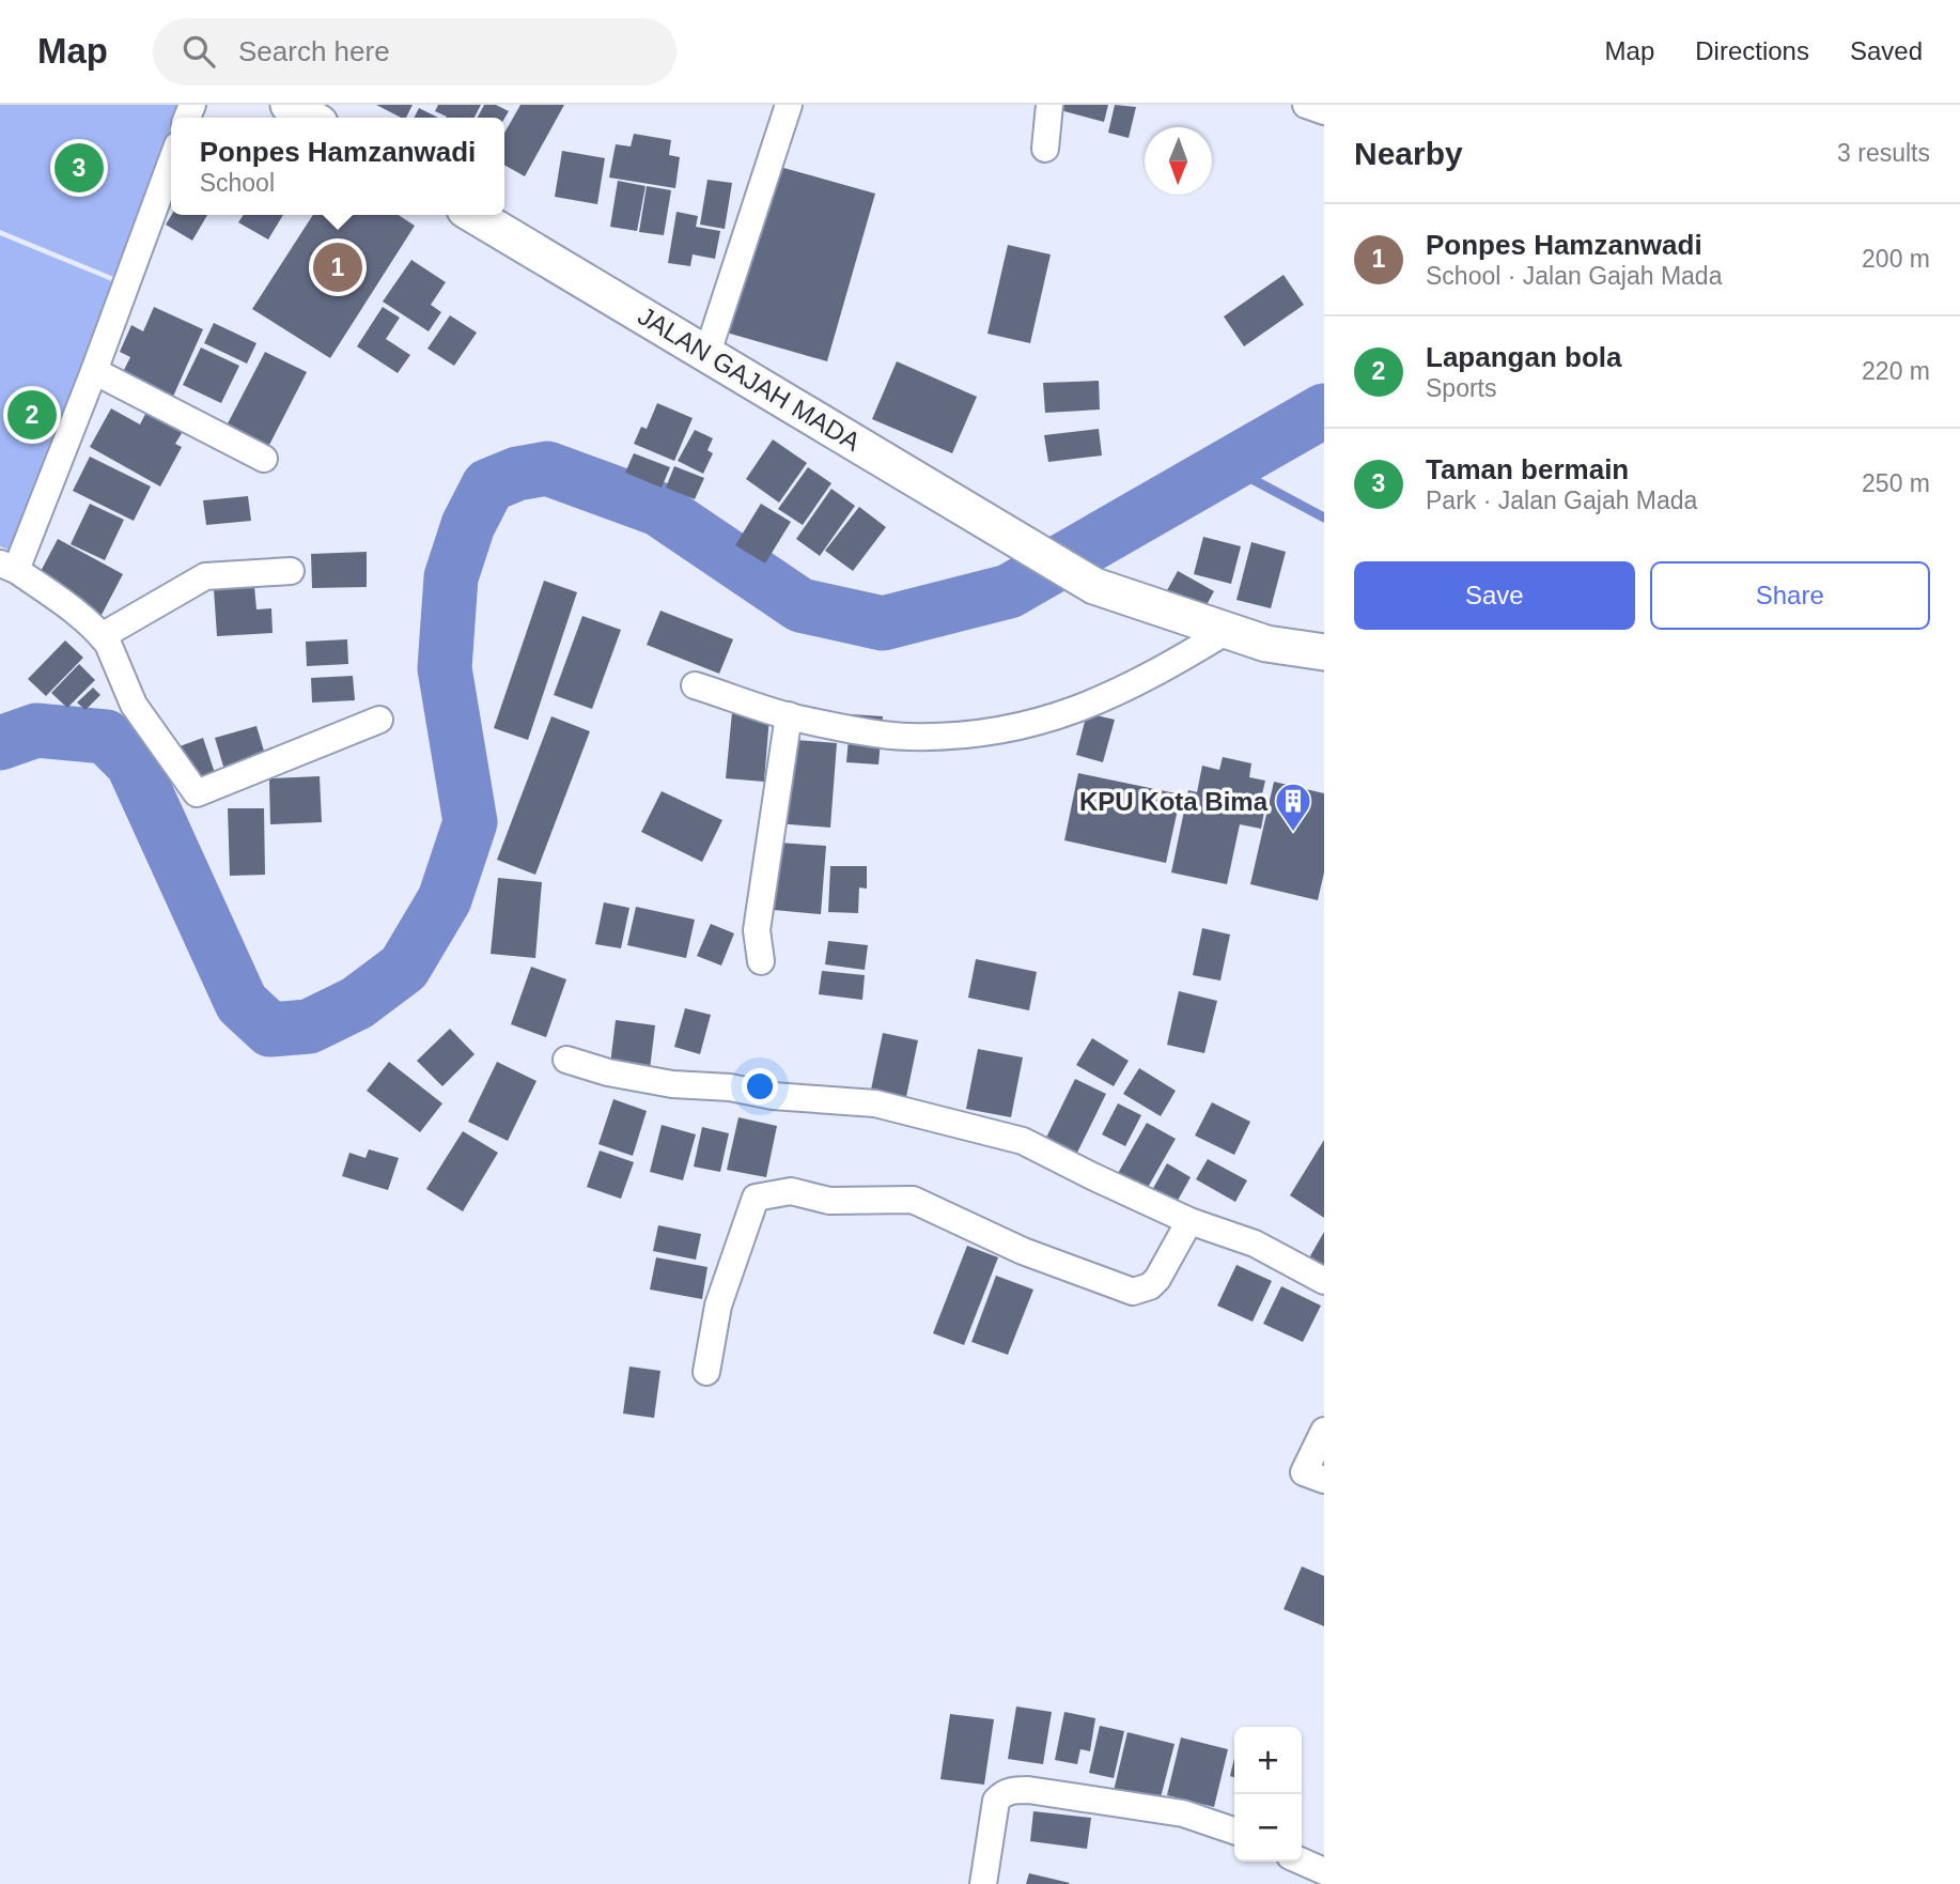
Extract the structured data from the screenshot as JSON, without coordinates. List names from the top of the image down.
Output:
{
  "streets": {
    "main road": ["JALAN GAJAH MADA"]
  },
  "places": {
    "building": ["KPU Kota Bima"]
  },
  "north": "bottom",
  "page": {
    "header": "Map",
    "search": "Search here",
    "nav": ["Map", "Directions", "Saved"],
    "heading": ["Nearby", "3 results"],
    "popup": ["Ponpes Hamzanwadi", "School"],
    "pins": ["3", "1", "2"],
    "list": [
      {
        "mark": "1",
        "name": "Ponpes Hamzanwadi",
        "note": "School · Jalan Gajah Mada",
        "value": "200 m"
      },
      {
        "mark": "2",
        "name": "Lapangan bola",
        "note": "Sports",
        "value": "220 m"
      },
      {
        "mark": "3",
        "name": "Taman bermain",
        "note": "Park · Jalan Gajah Mada",
        "value": "250 m"
      }
    ],
    "buttons": ["Save", "Share"],
    "map_buttons": ["+", "−"]
  }
}
